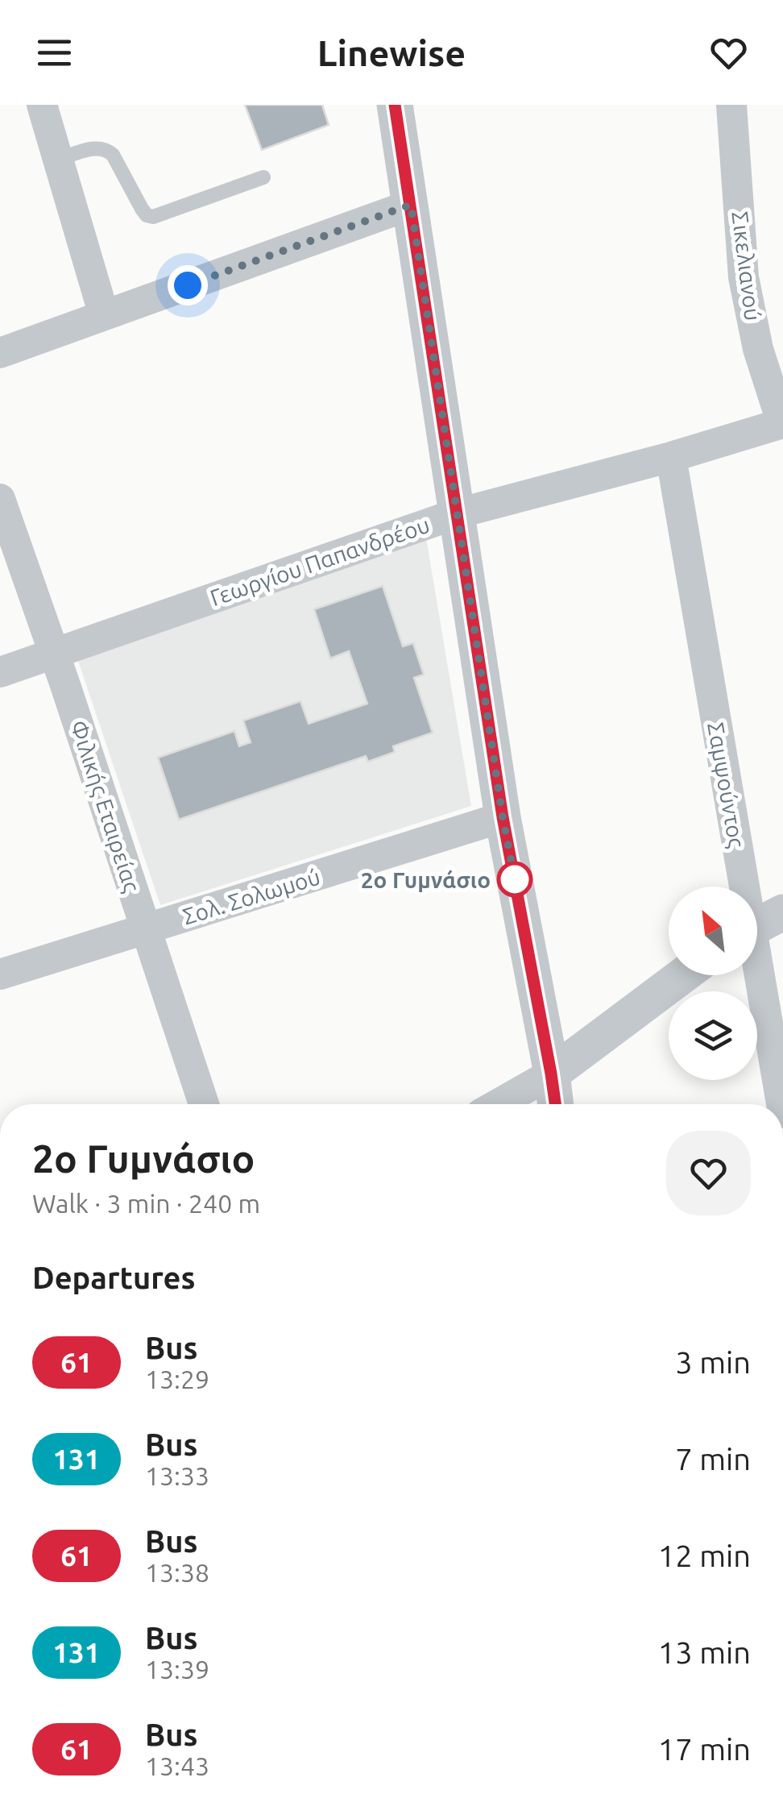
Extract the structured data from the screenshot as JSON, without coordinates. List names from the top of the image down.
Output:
{
  "streets": {
    "street": [
      "Σικελιανού",
      "Γεωργίου Παπανδρέου",
      "Σαμψούντος",
      "Φιλικής Εταιρείας",
      "Σολ. Σολωμού"
    ]
  },
  "crossings": [
    ["Σικελιανού", "Γεωργίου Παπανδρέου"],
    ["Γεωργίου Παπανδρέου", "Σαμψούντος"],
    ["Γεωργίου Παπανδρέου", "Φιλικής Εταιρείας"],
    ["Φιλικής Εταιρείας", "Σολ. Σολωμού"]
  ],
  "places": ["2ο Γυμνάσιο"],
  "lines": ["bus line 61"],
  "north": "top left",
  "page": {
    "header": "Linewise",
    "heading": [
      ["2ο Γυμνάσιο", "Walk · 3 min · 240 m"],
      "Departures"
    ],
    "list": [
      {
        "mark": "61",
        "name": "Bus",
        "note": "13:29",
        "value": "3 min"
      },
      {
        "mark": "131",
        "name": "Bus",
        "note": "13:33",
        "value": "7 min"
      },
      {
        "mark": "61",
        "name": "Bus",
        "note": "13:38",
        "value": "12 min"
      },
      {
        "mark": "131",
        "name": "Bus",
        "note": "13:39",
        "value": "13 min"
      },
      {
        "mark": "61",
        "name": "Bus",
        "note": "13:43",
        "value": "17 min"
      }
    ]
  }
}
